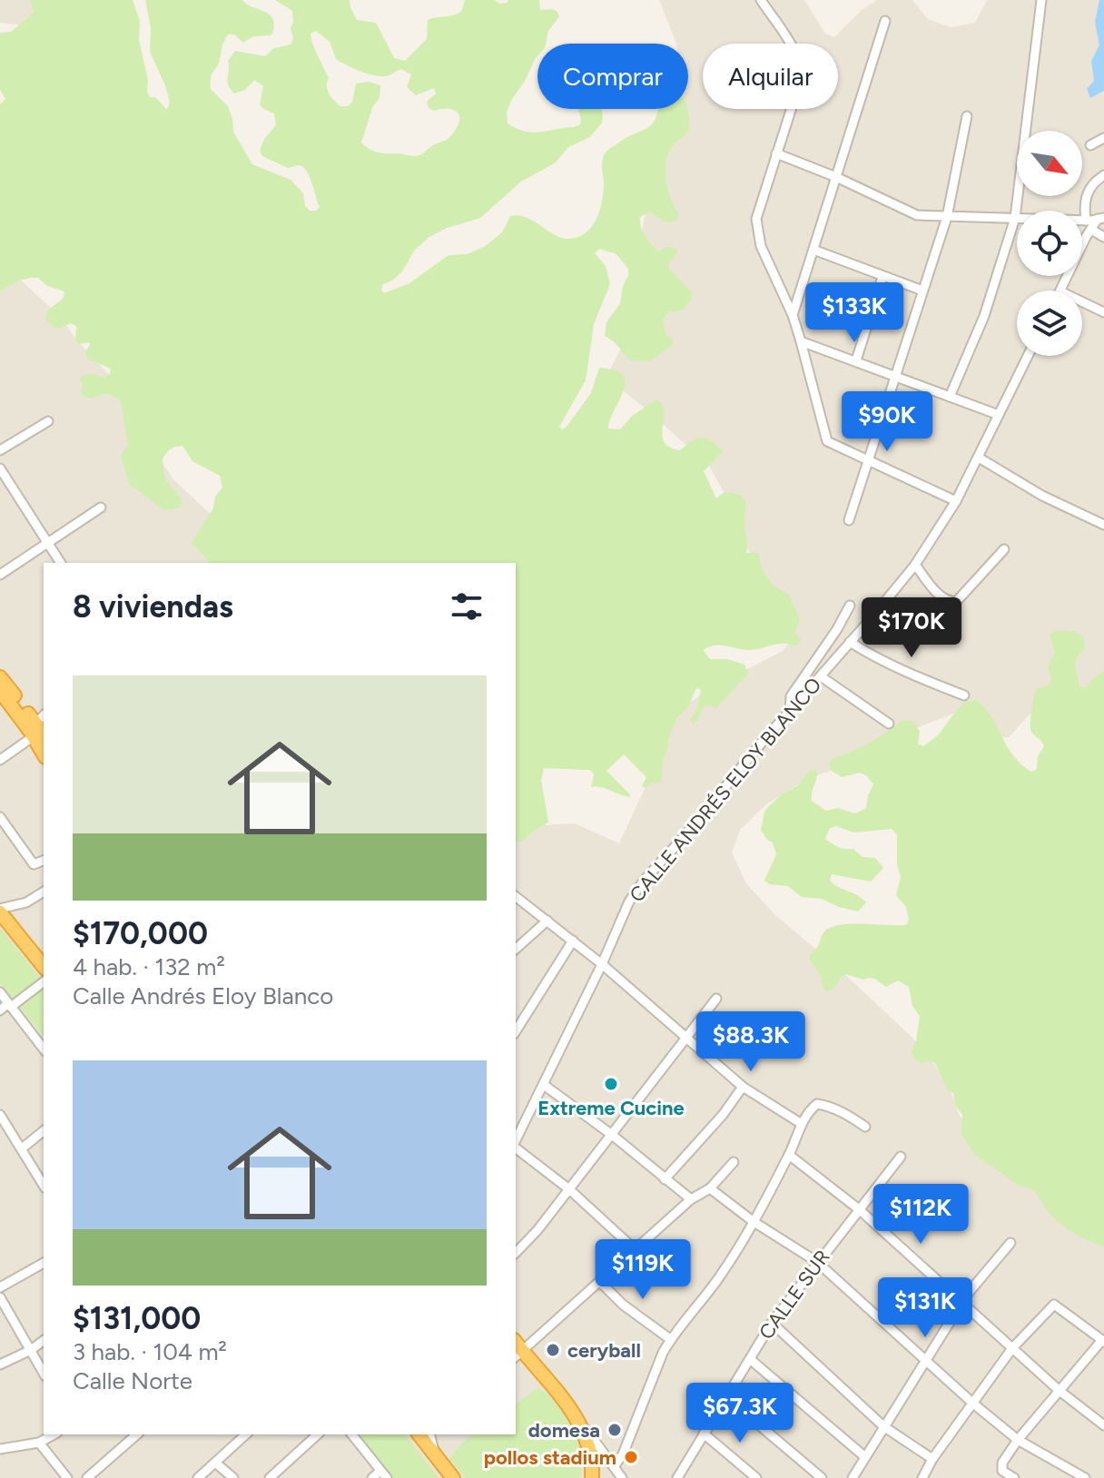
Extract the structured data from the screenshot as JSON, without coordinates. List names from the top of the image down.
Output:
{
  "streets": {
    "street": ["CALLE ANDRÉS ELOY BLANCO", "CALLE SUR"]
  },
  "places": [
    "Extreme Cucine",
    "ceryball",
    "domesa",
    "pollos stadium"
  ],
  "north": "bottom right",
  "page": {
    "chip": ["Comprar", "Alquilar"],
    "price": [
      "$133K",
      "$90K",
      "$170K",
      "$88.3K",
      "$112K",
      "$119K",
      "$131K",
      "$67.3K"
    ],
    "heading": "8 viviendas",
    "list": [
      {
        "name": "$170,000",
        "note": "4 hab. · 132 m² · Calle Andrés Eloy Blanco"
      },
      {
        "name": "$131,000",
        "note": "3 hab. · 104 m² · Calle Norte"
      }
    ]
  }
}
